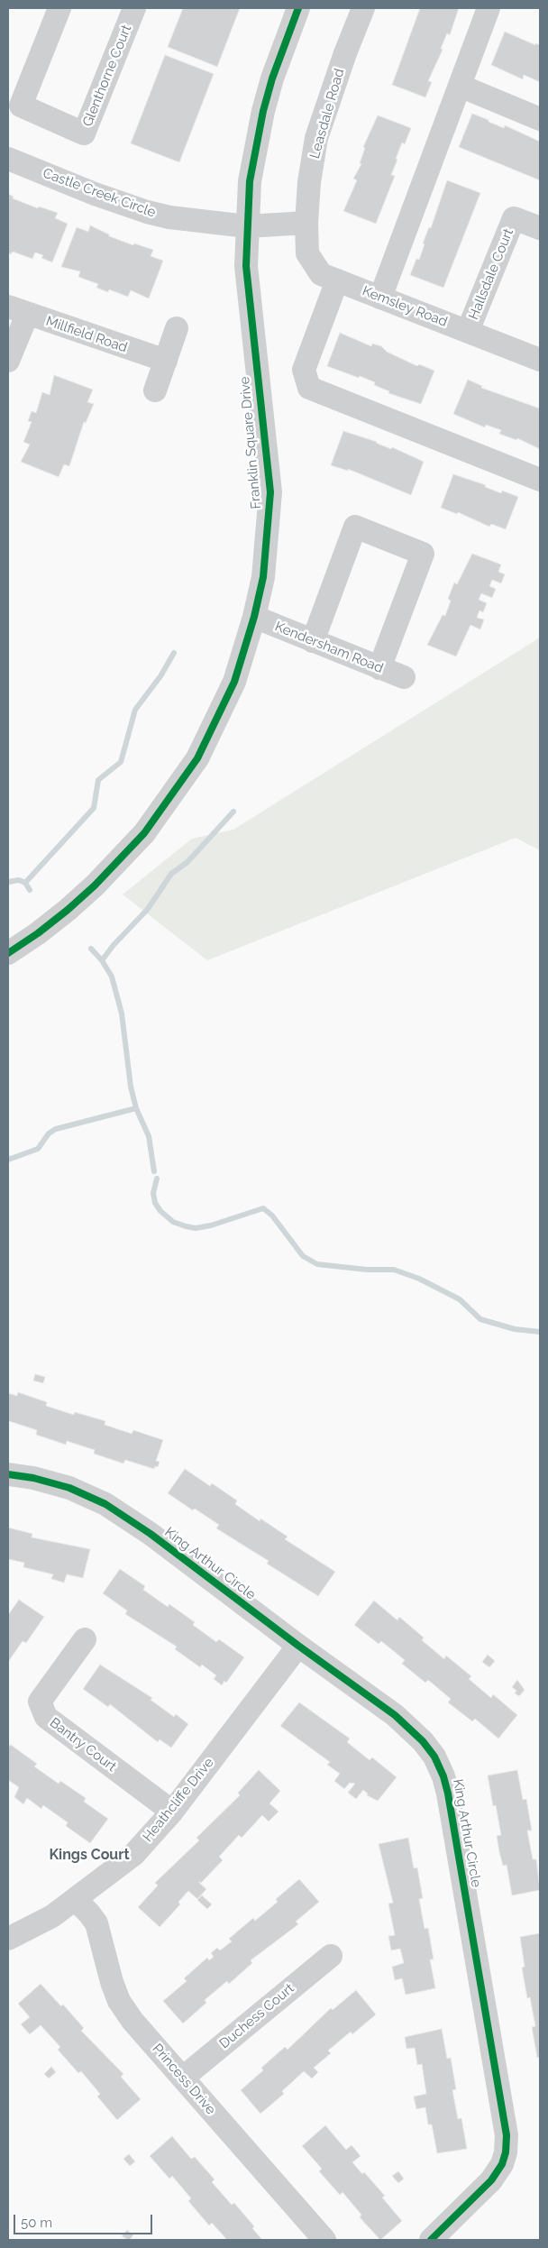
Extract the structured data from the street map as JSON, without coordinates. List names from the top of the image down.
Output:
{
  "streets": {
    "street": [
      "Glenthorne Court",
      "Leasdale Road",
      "Castle Creek Circle",
      "Hallsdale Court",
      "Kemsley Road",
      "Millfield Road",
      "Franklin Square Drive",
      "Kendersham Road",
      "King Arthur Circle",
      "Bantry Court",
      "Heathcliffe Drive",
      "Duchess Court",
      "Princess Drive"
    ]
  },
  "crossings": [
    ["Leasdale Road", "Castle Creek Circle"],
    ["Leasdale Road", "Kemsley Road"],
    ["Castle Creek Circle", "Kemsley Road"],
    ["Castle Creek Circle", "Franklin Square Drive"],
    ["Hallsdale Court", "Kemsley Road"],
    ["Franklin Square Drive", "Kendersham Road"],
    ["King Arthur Circle", "Heathcliffe Drive"],
    ["Bantry Court", "Heathcliffe Drive"],
    ["Heathcliffe Drive", "Princess Drive"],
    ["Duchess Court", "Princess Drive"]
  ],
  "districts": ["Kings Court"],
  "scale_bar": "50 m"
}
